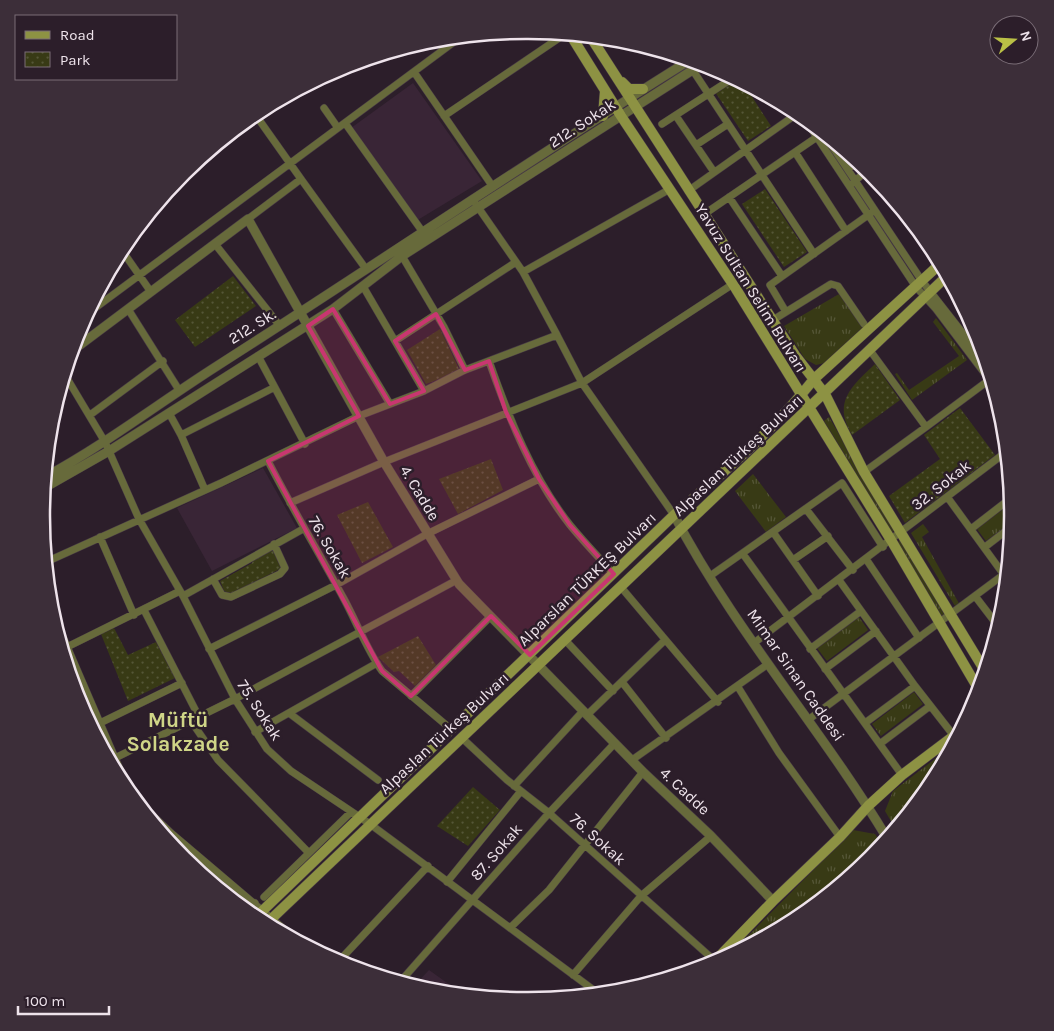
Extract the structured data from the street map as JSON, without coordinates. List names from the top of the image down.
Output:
{
  "streets": {
    "main road": ["Yavuz Sultan Selim Bulvarı", "Alpaslan Türkeş Bulvarı", "Alparslan TÜRKEŞ Bulvarı"],
    "street": [
      "212. Sokak",
      "212. Sk.",
      "32. Sokak",
      "4. Cadde",
      "76. Sokak",
      "Mimar Sinan Caddesi",
      "75. Sokak",
      "87. Sokak"
    ]
  },
  "crossings": [
    ["212. Sokak", "Yavuz Sultan Selim Bulvarı"],
    ["212. Sokak", "212. Sk."],
    ["212. Sokak", "4. Cadde"],
    ["212. Sokak", "75. Sokak"],
    ["Yavuz Sultan Selim Bulvarı", "212. Sk."],
    ["Yavuz Sultan Selim Bulvarı", "Alpaslan Türkeş Bulvarı"],
    ["Yavuz Sultan Selim Bulvarı", "32. Sokak"],
    ["Yavuz Sultan Selim Bulvarı", "Alparslan TÜRKEŞ Bulvarı"],
    ["212. Sk.", "4. Cadde"],
    ["212. Sk.", "75. Sokak"],
    ["Alpaslan Türkeş Bulvarı", "4. Cadde"],
    ["Alpaslan Türkeş Bulvarı", "76. Sokak"],
    ["Alpaslan Türkeş Bulvarı", "Mimar Sinan Caddesi"],
    ["Alpaslan Türkeş Bulvarı", "75. Sokak"],
    ["32. Sokak", "Mimar Sinan Caddesi"],
    ["4. Cadde", "Alparslan TÜRKEŞ Bulvarı"],
    ["4. Cadde", "87. Sokak"],
    ["76. Sokak", "Alparslan TÜRKEŞ Bulvarı"],
    ["76. Sokak", "87. Sokak"],
    ["Alparslan TÜRKEŞ Bulvarı", "Mimar Sinan Caddesi"],
    ["Alparslan TÜRKEŞ Bulvarı", "75. Sokak"],
    ["75. Sokak", "87. Sokak"]
  ],
  "districts": ["Müftü Solakzade"],
  "legend": ["Road", "Park"],
  "scale_bar": "100 m",
  "north": "right"
}
